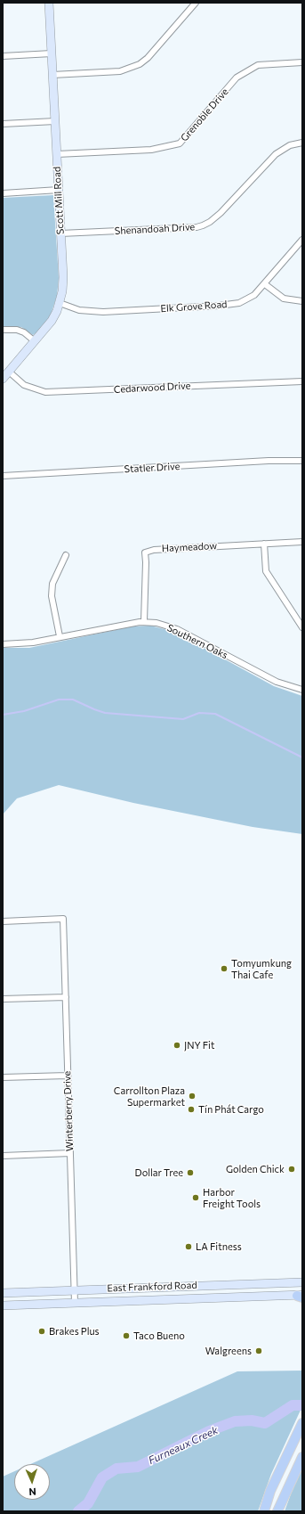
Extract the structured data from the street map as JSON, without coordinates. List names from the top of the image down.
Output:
{
  "streets": {
    "main road": ["Scott Mill Road", "East Frankford Road"],
    "street": [
      "Grenoble Drive",
      "Shenandoah Drive",
      "Elk Grove Road",
      "Cedarwood Drive",
      "Statler Drive",
      "Haymeadow",
      "Southern Oaks",
      "Winterberry Drive"
    ]
  },
  "crossings": [
    ["Grenoble Drive", "Scott Mill Road"],
    ["Scott Mill Road", "Shenandoah Drive"],
    ["Scott Mill Road", "Elk Grove Road"],
    ["Scott Mill Road", "Cedarwood Drive"],
    ["Haymeadow", "Southern Oaks"],
    ["Winterberry Drive", "East Frankford Road"]
  ],
  "water": ["Furneaux Creek"],
  "places": [
    "Tomyumkung Thai Cafe",
    "JNY Fit",
    "Carrollton Plaza Supermarket",
    "Tín Phát Cargo",
    "Golden Chick",
    "Dollar Tree",
    "Harbor Freight Tools",
    "LA Fitness",
    "Brakes Plus",
    "Taco Bueno",
    "Walgreens"
  ],
  "north": "bottom"
}
